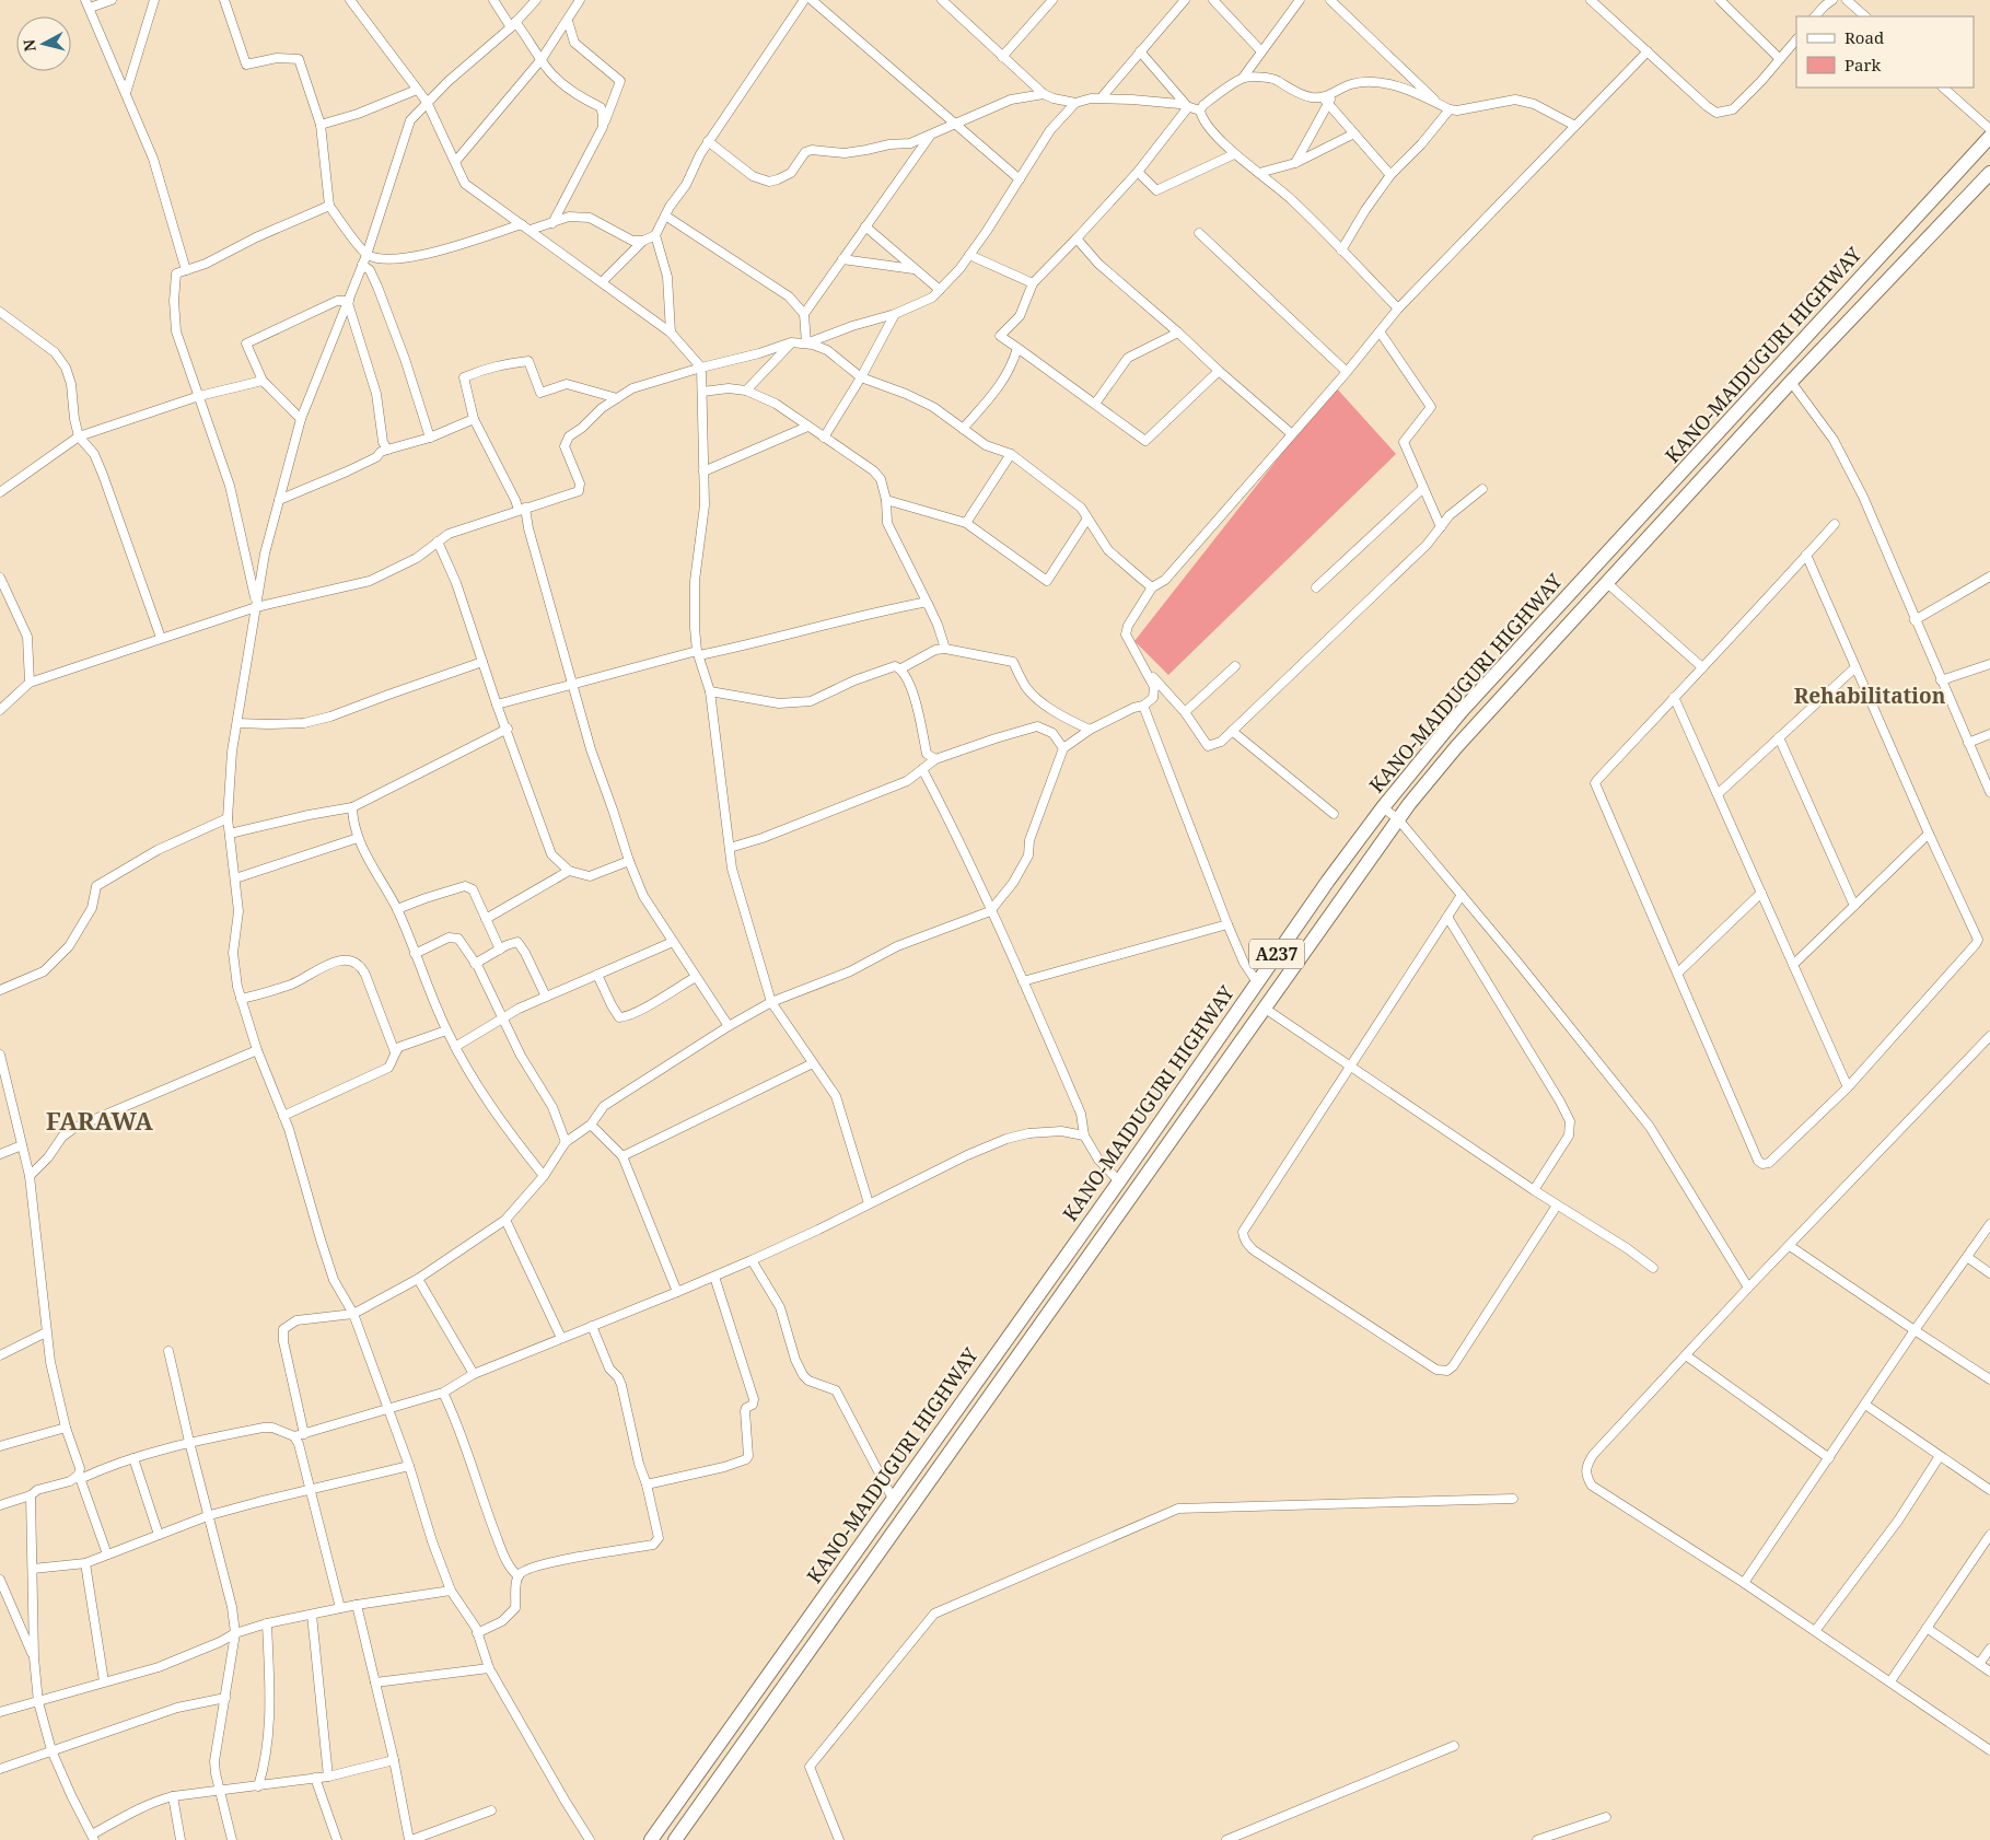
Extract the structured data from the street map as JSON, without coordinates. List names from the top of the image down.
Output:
{
  "streets": {
    "highway": ["KANO-MAIDUGURI HIGHWAY", "A237"]
  },
  "districts": ["Rehabilitation", "FARAWA"],
  "legend": ["Road", "Park"],
  "north": "left"
}
